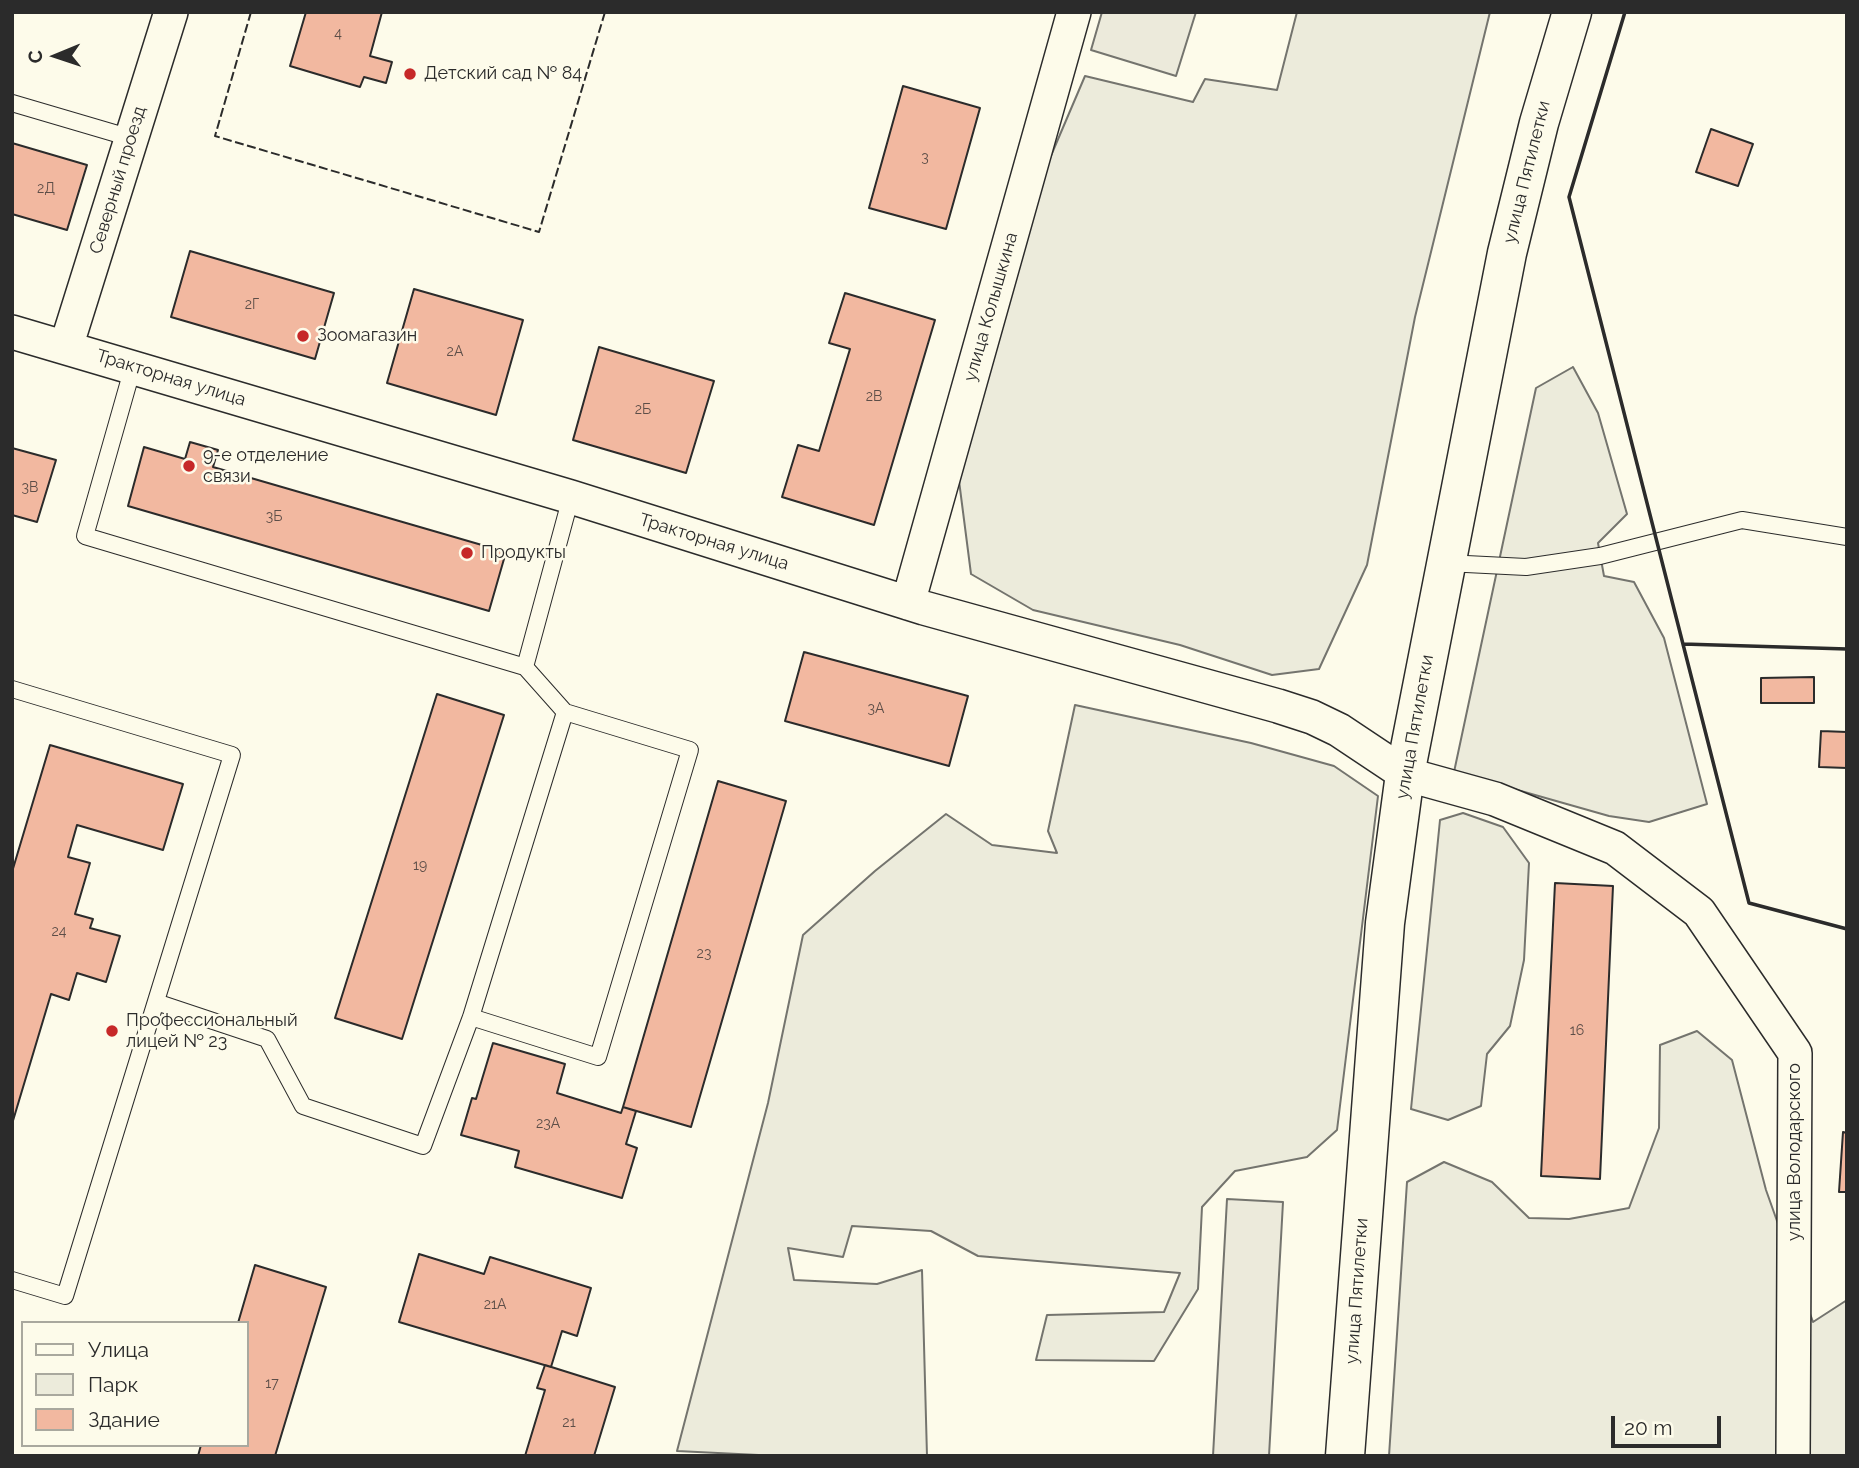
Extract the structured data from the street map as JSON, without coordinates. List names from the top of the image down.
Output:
{
  "streets": {
    "main road": ["улица Пятилетки"],
    "street": [
      "Северный проезд",
      "улица Колышкина",
      "Тракторная улица",
      "улица Володарского"
    ]
  },
  "crossings": [
    ["улица Пятилетки", "Тракторная улица"],
    ["улица Пятилетки", "улица Володарского"],
    ["Северный проезд", "Тракторная улица"],
    ["улица Колышкина", "Тракторная улица"],
    ["Тракторная улица", "улица Володарского"]
  ],
  "places": [
    "Детский сад № 84",
    "Зоомагазин",
    "9-е отделение связи",
    "Продукты",
    "Профессиональный лицей № 23"
  ],
  "house_numbers": [
    "4",
    "3",
    "2Д",
    "2Г",
    "2А",
    "2В",
    "2Б",
    "3В",
    "3Б",
    "3А",
    "19",
    "24",
    "23",
    "16",
    "23А",
    "21А",
    "17",
    "21"
  ],
  "legend": ["Улица", "Парк", "Здание"],
  "scale_bar": "20 m",
  "north": "left"
}
